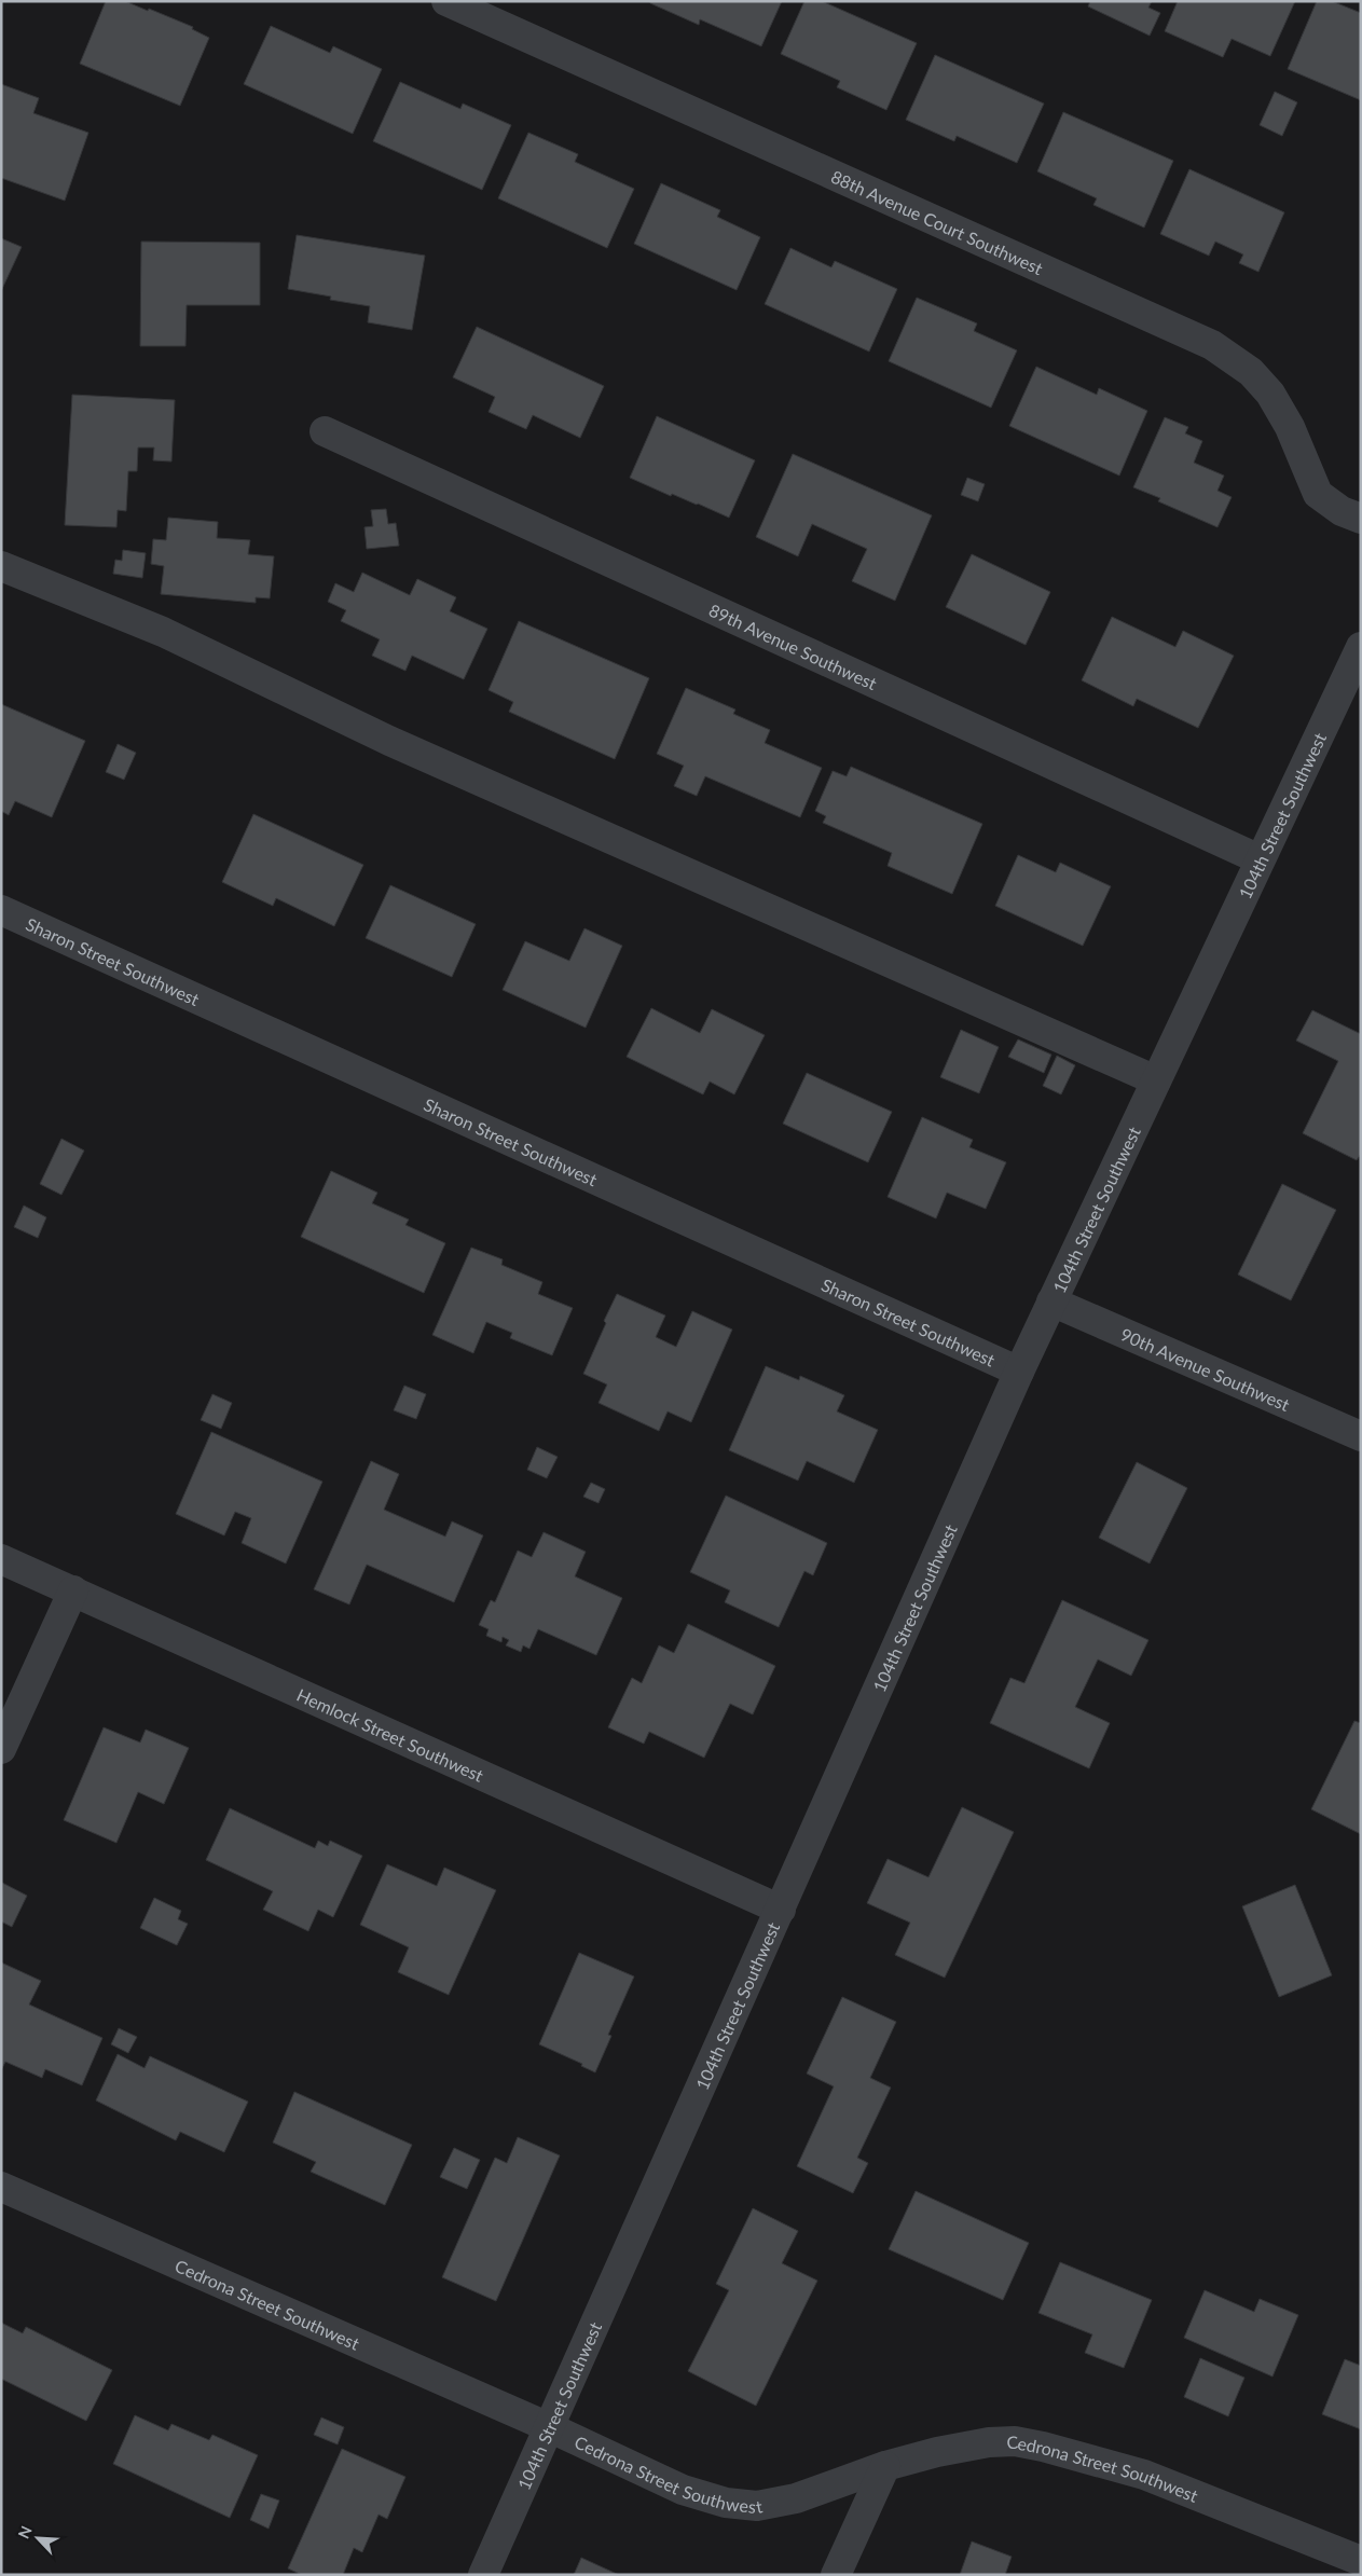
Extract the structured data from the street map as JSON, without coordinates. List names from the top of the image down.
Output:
{
  "streets": {
    "street": [
      "88th Avenue Court Southwest",
      "89th Avenue Southwest",
      "104th Street Southwest",
      "Sharon Street Southwest",
      "90th Avenue Southwest",
      "Hemlock Street Southwest",
      "Cedrona Street Southwest"
    ]
  },
  "crossings": [
    ["89th Avenue Southwest", "104th Street Southwest"],
    ["104th Street Southwest", "Sharon Street Southwest"],
    ["104th Street Southwest", "90th Avenue Southwest"],
    ["104th Street Southwest", "Hemlock Street Southwest"],
    ["104th Street Southwest", "Cedrona Street Southwest"]
  ],
  "north": "top left"
}
